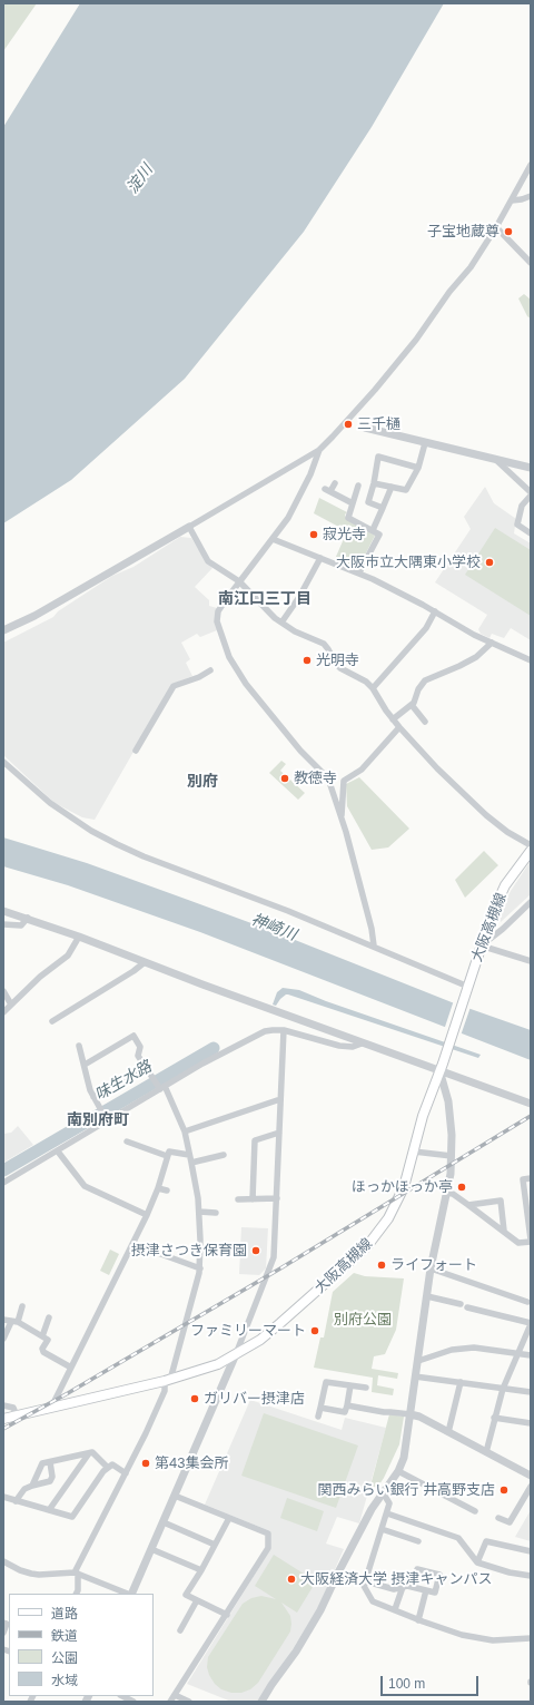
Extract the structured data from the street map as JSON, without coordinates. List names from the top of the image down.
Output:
{
  "streets": {
    "main road": ["大阪高槻線"]
  },
  "districts": ["南江口三丁目", "別府", "南別府町"],
  "water": ["淀川", "神崎川", "味生水路"],
  "parks": ["別府公園"],
  "places": [
    "子宝地蔵尊",
    "三千樋",
    "寂光寺",
    "大阪市立大隅東小学校",
    "光明寺",
    "教徳寺",
    "ほっかほっか亭",
    "摂津さつき保育園",
    "ライフォート",
    "ファミリーマート",
    "ガリバー摂津店",
    "第43集会所",
    "関西みらい銀行 井高野支店",
    "大阪経済大学 摂津キャンパス"
  ],
  "legend": [
    "道路",
    "鉄道",
    "公園",
    "水域"
  ],
  "scale_bar": "100 m"
}
